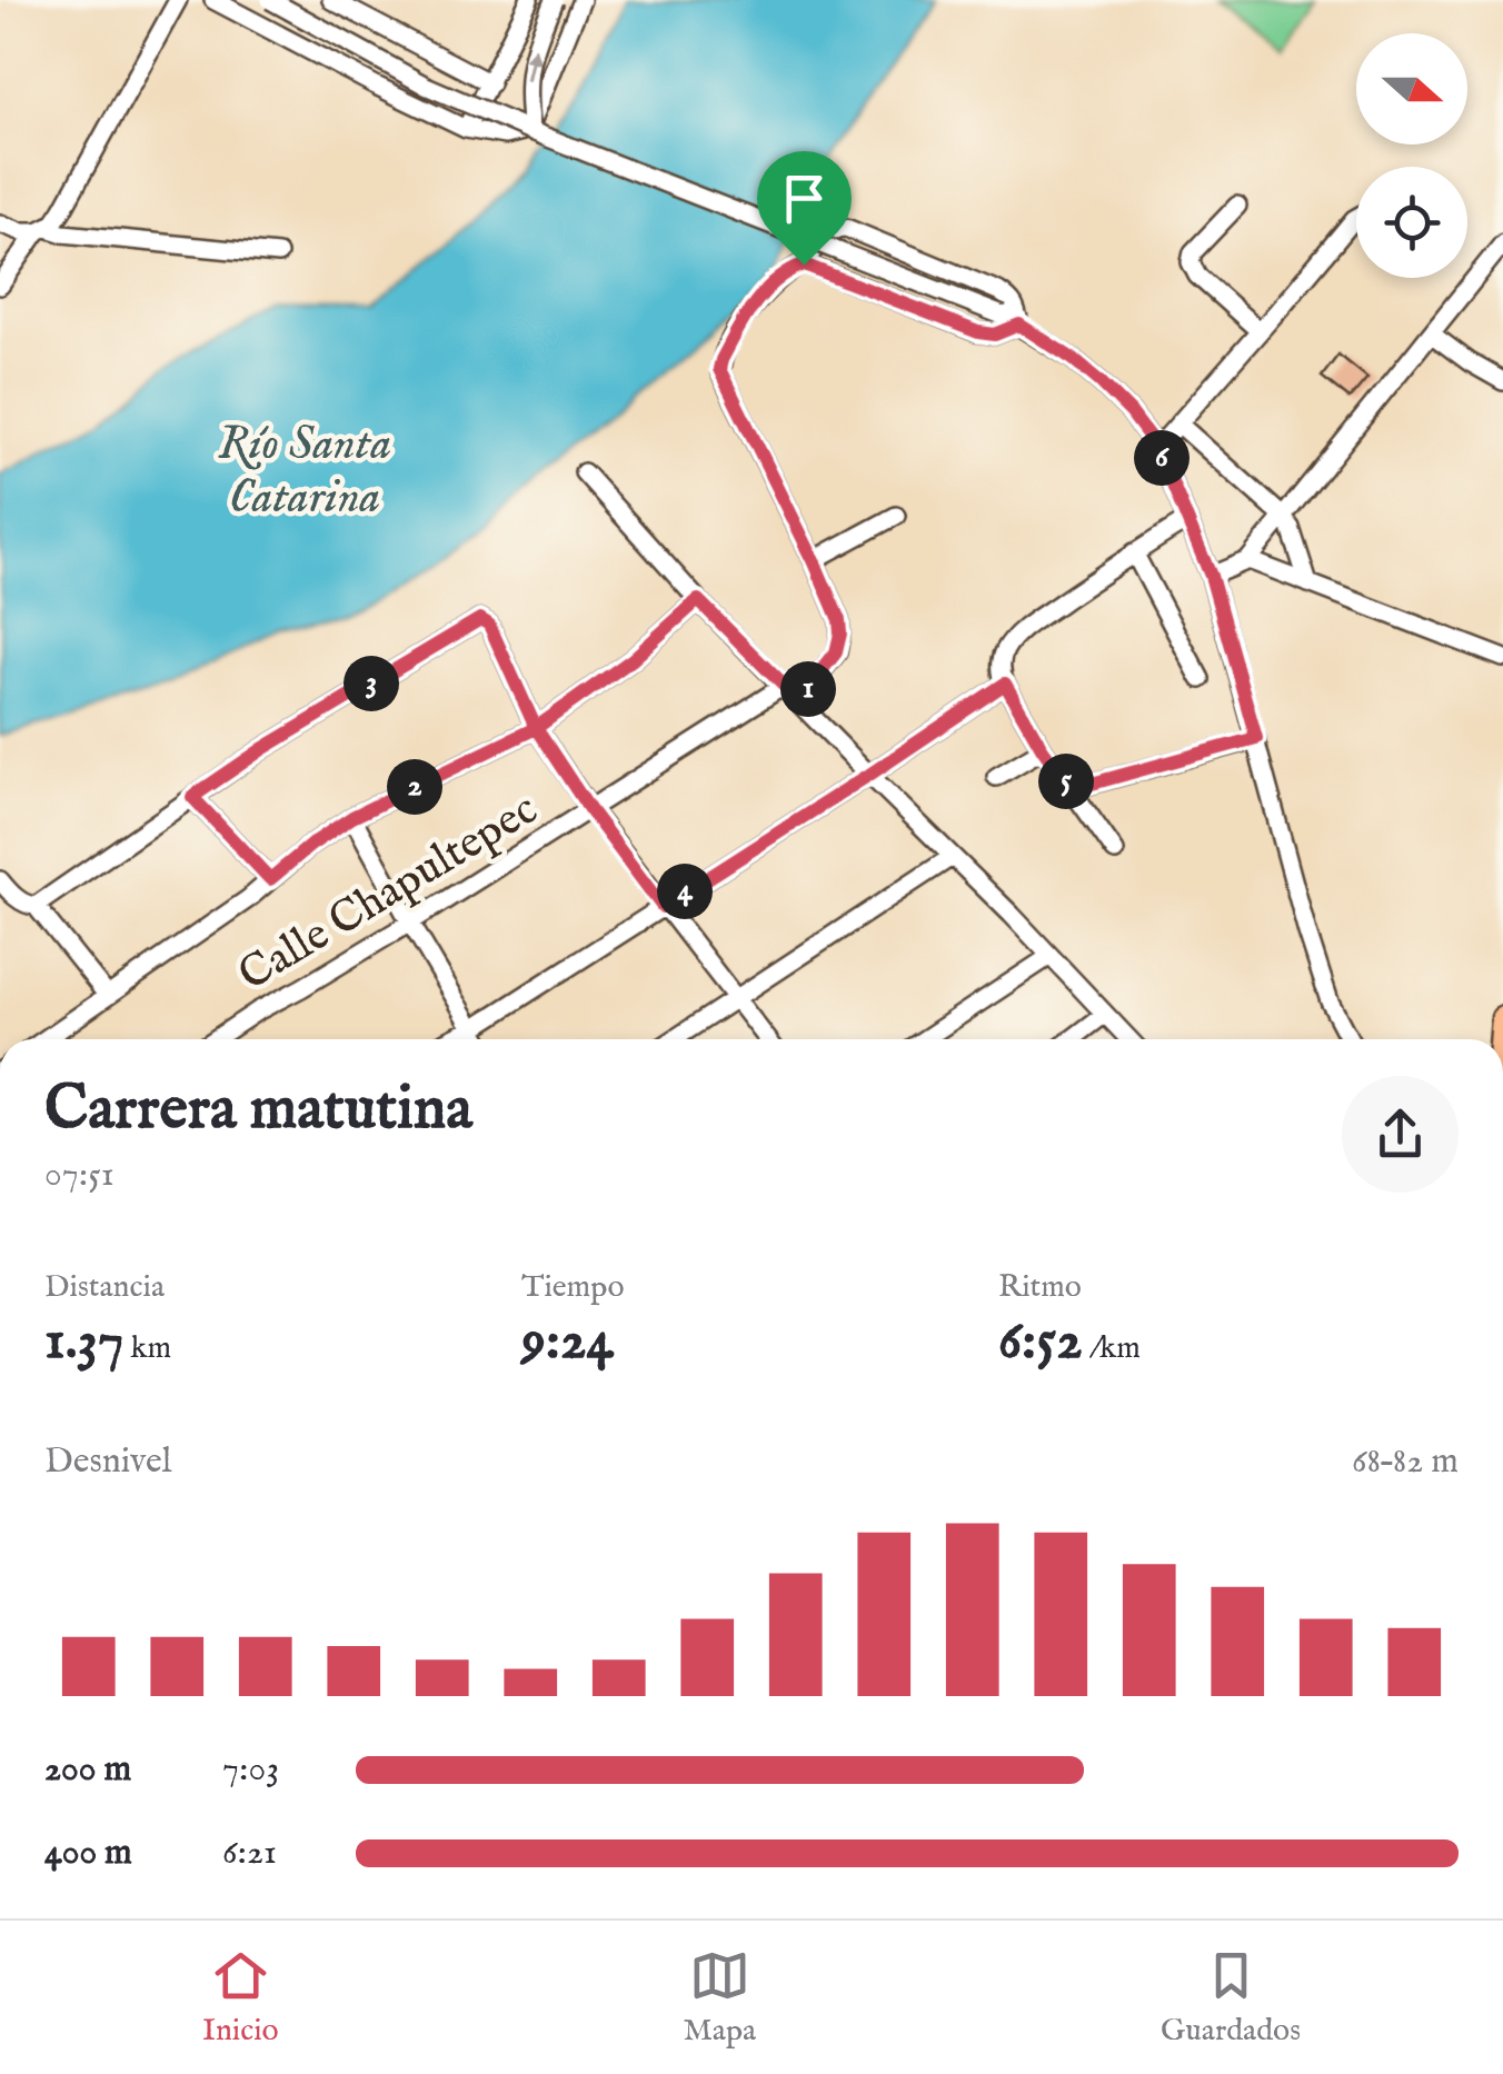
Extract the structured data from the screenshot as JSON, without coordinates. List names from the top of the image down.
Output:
{
  "streets": {
    "street": ["Calle Chapultepec"]
  },
  "water": ["Río Santa Catarina"],
  "north": "right",
  "page": {
    "pins": [
      "6",
      "3",
      "1",
      "5",
      "2",
      "4"
    ],
    "heading": ["Carrera matutina", "07:51"],
    "stats": [
      ["Distancia", "1.37 km"],
      ["Tiempo", "9:24"],
      ["Ritmo", "6:52 /km"]
    ],
    "chart": ["Desnivel", "68–82 m"],
    "list": [
      {
        "name": "200 m",
        "note": "7:03"
      },
      {
        "name": "400 m",
        "note": "6:21"
      }
    ],
    "tabs": ["Inicio", "Mapa", "Guardados"]
  }
}
